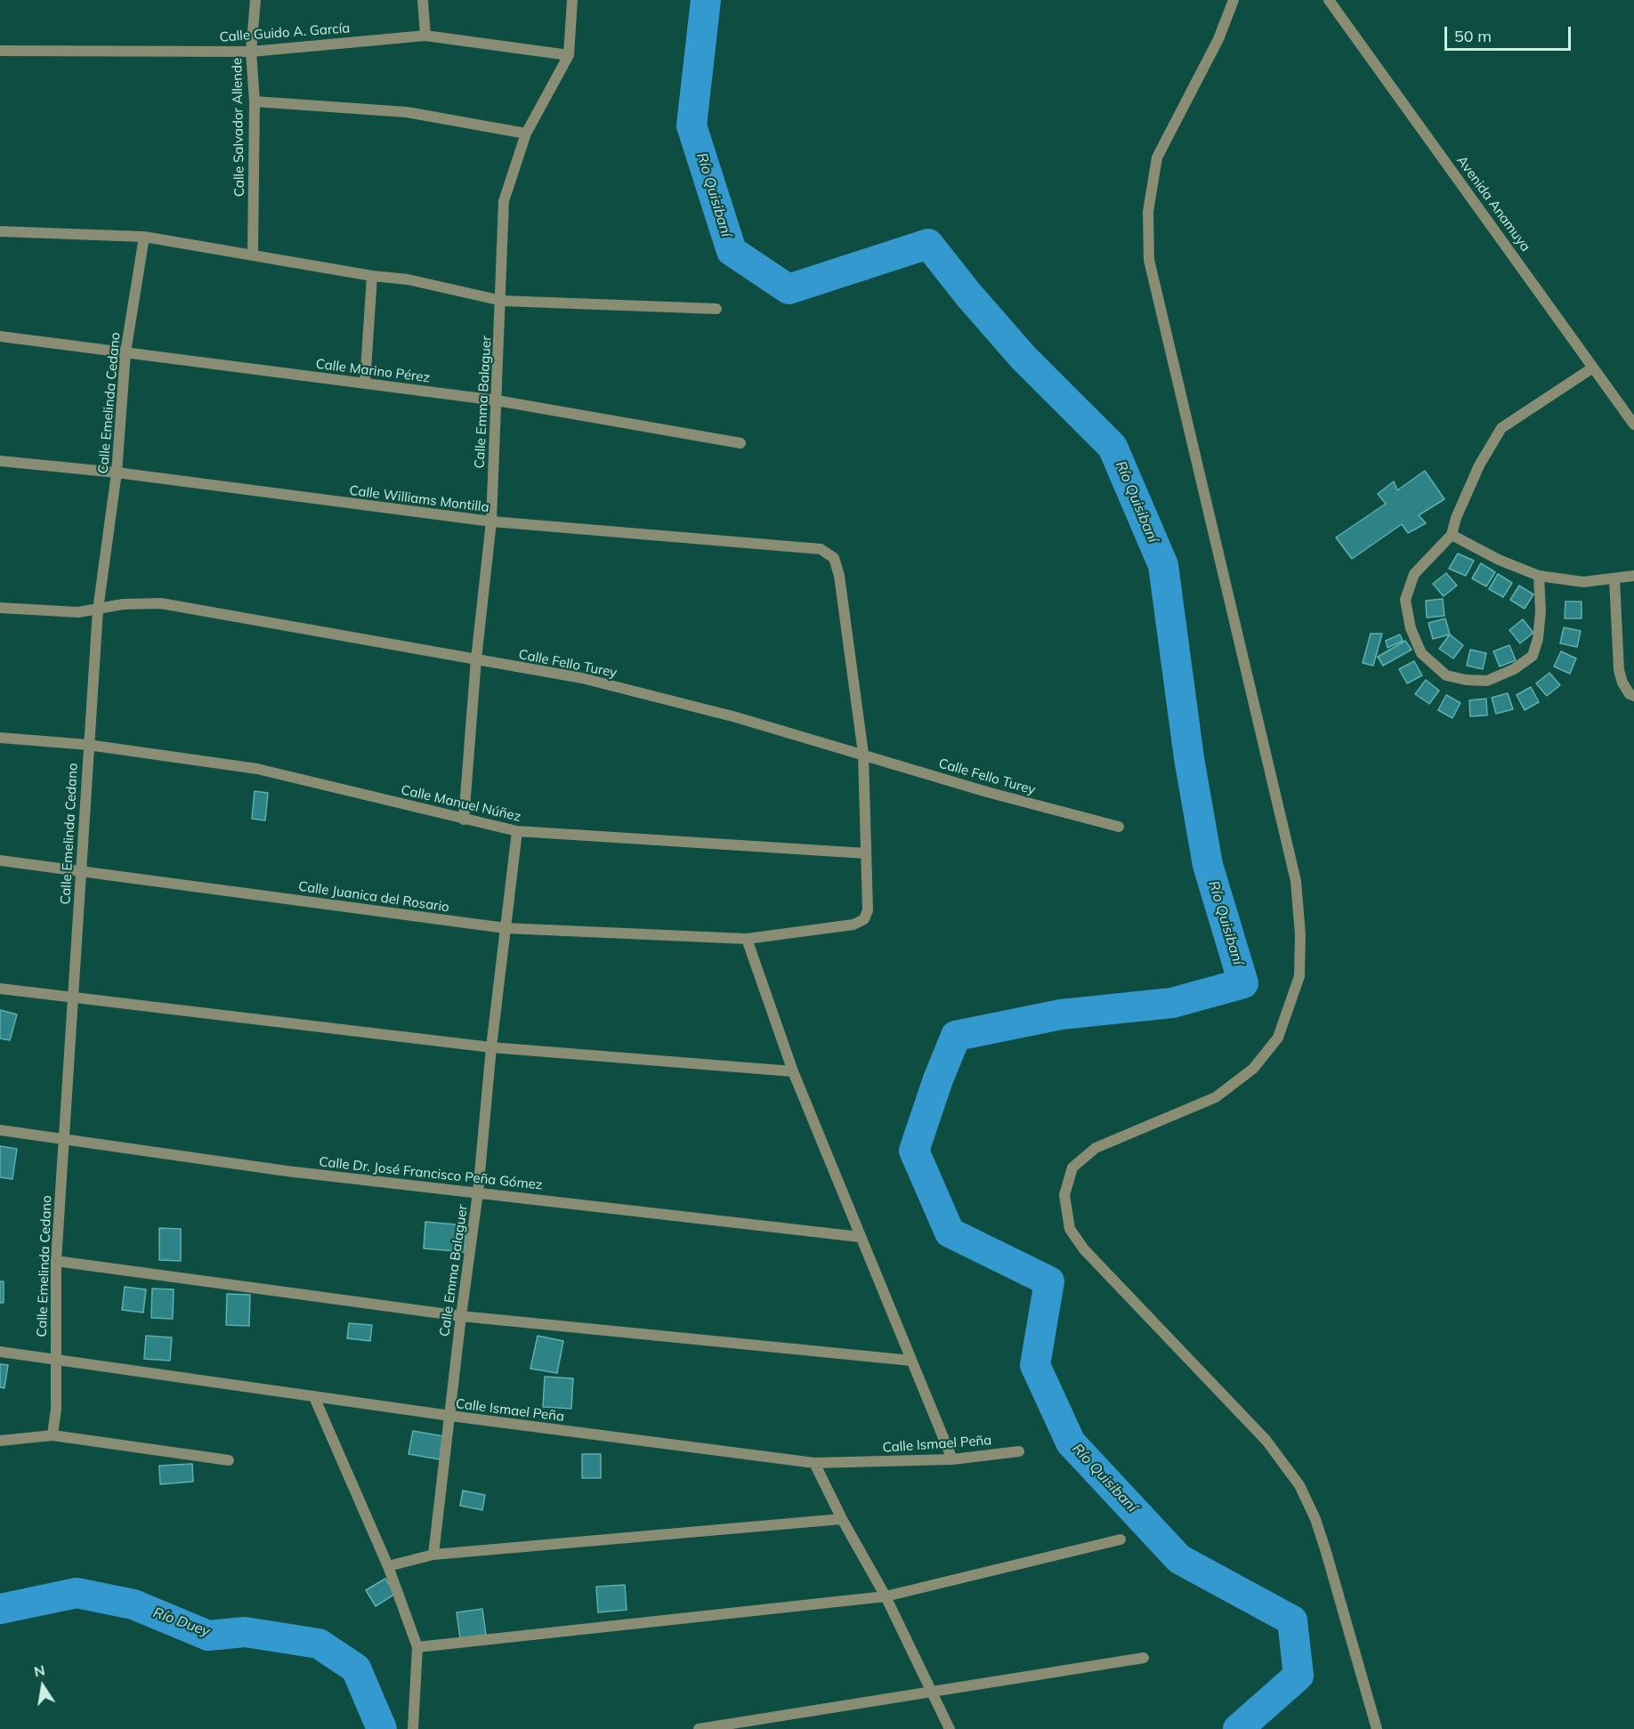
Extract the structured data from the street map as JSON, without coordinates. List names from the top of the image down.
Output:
{
  "streets": {
    "street": [
      "Calle Guido A. García",
      "Calle Salvador Allende",
      "Avenida Anamuya",
      "Calle Marino Pérez",
      "Calle Emma Balaguer",
      "Calle Emelinda Cedano",
      "Calle Williams Montilla",
      "Calle Fello Turey",
      "Calle Manuel Núñez",
      "Calle Juanica del Rosario",
      "Calle Dr. José Francisco Peña Gómez",
      "Calle Ismael Peña"
    ]
  },
  "crossings": [
    ["Calle Guido A. García", "Calle Salvador Allende"],
    ["Calle Guido A. García", "Calle Emma Balaguer"],
    ["Calle Marino Pérez", "Calle Emma Balaguer"],
    ["Calle Marino Pérez", "Calle Emelinda Cedano"],
    ["Calle Emma Balaguer", "Calle Williams Montilla"],
    ["Calle Emma Balaguer", "Calle Fello Turey"],
    ["Calle Emma Balaguer", "Calle Manuel Núñez"],
    ["Calle Emma Balaguer", "Calle Juanica del Rosario"],
    ["Calle Emma Balaguer", "Calle Dr. José Francisco Peña Gómez"],
    ["Calle Emma Balaguer", "Calle Ismael Peña"],
    ["Calle Emelinda Cedano", "Calle Williams Montilla"],
    ["Calle Emelinda Cedano", "Calle Fello Turey"],
    ["Calle Emelinda Cedano", "Calle Manuel Núñez"],
    ["Calle Emelinda Cedano", "Calle Juanica del Rosario"],
    ["Calle Emelinda Cedano", "Calle Dr. José Francisco Peña Gómez"],
    ["Calle Emelinda Cedano", "Calle Ismael Peña"],
    ["Calle Williams Montilla", "Calle Fello Turey"],
    ["Calle Manuel Núñez", "Calle Juanica del Rosario"]
  ],
  "water": ["Río Quisibaní", "Río Duey"],
  "scale_bar": "50 m",
  "north": "top"
}
